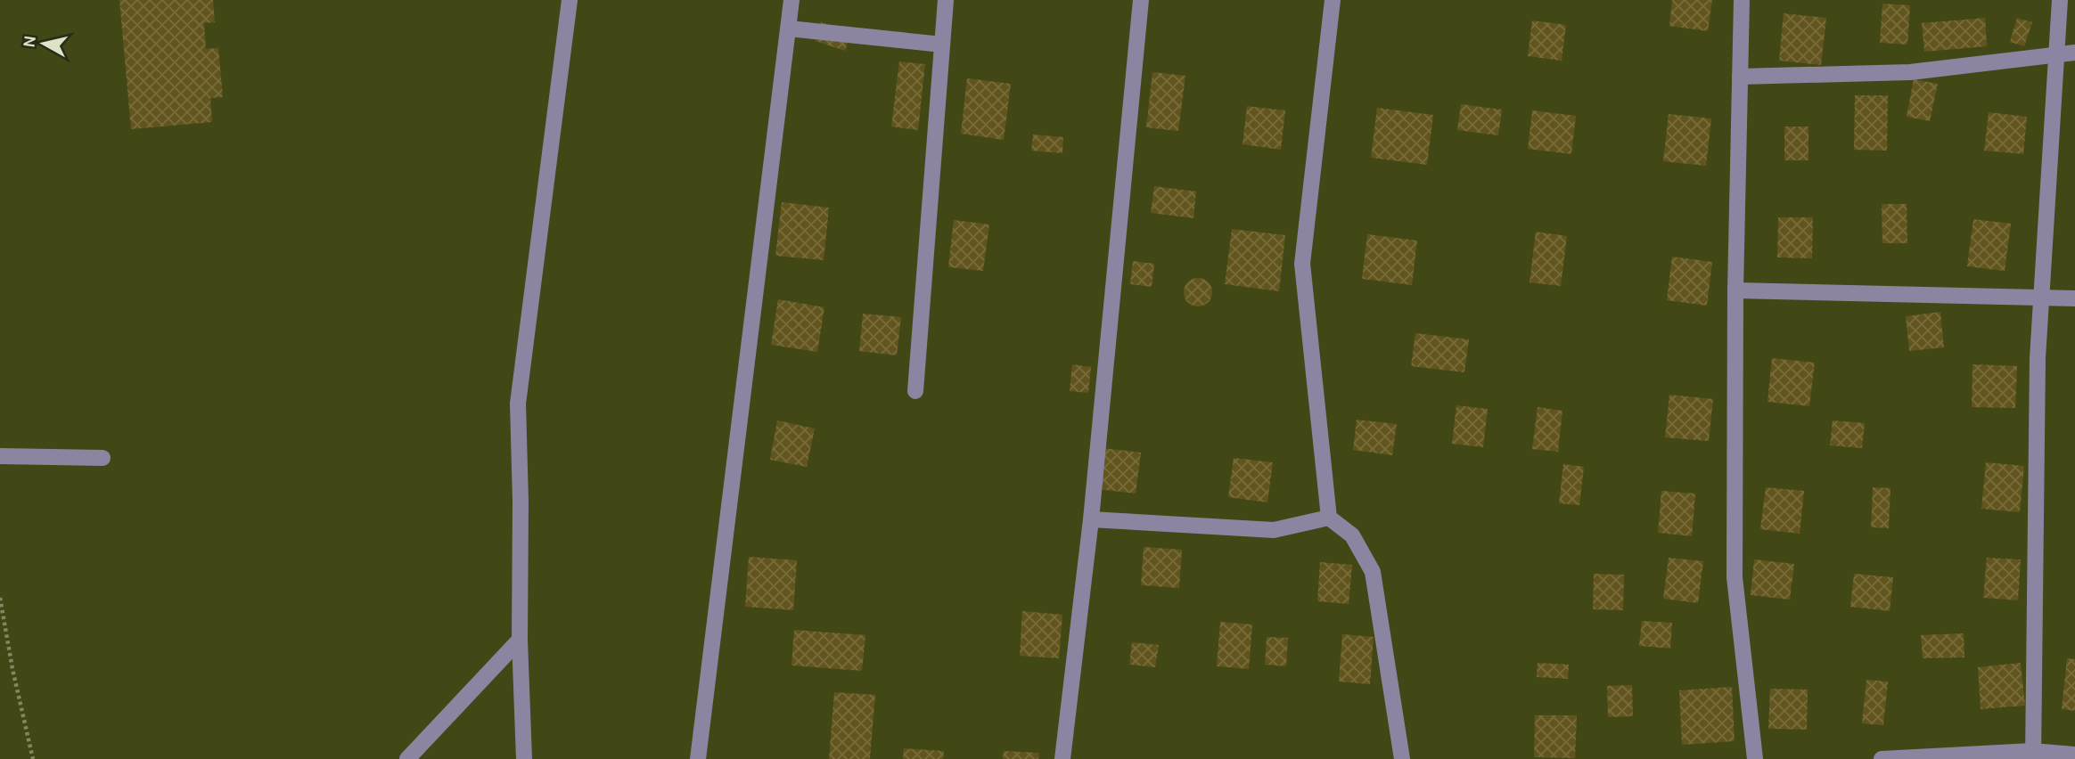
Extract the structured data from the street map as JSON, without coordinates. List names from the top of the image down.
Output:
{
  "north": "left"
}
